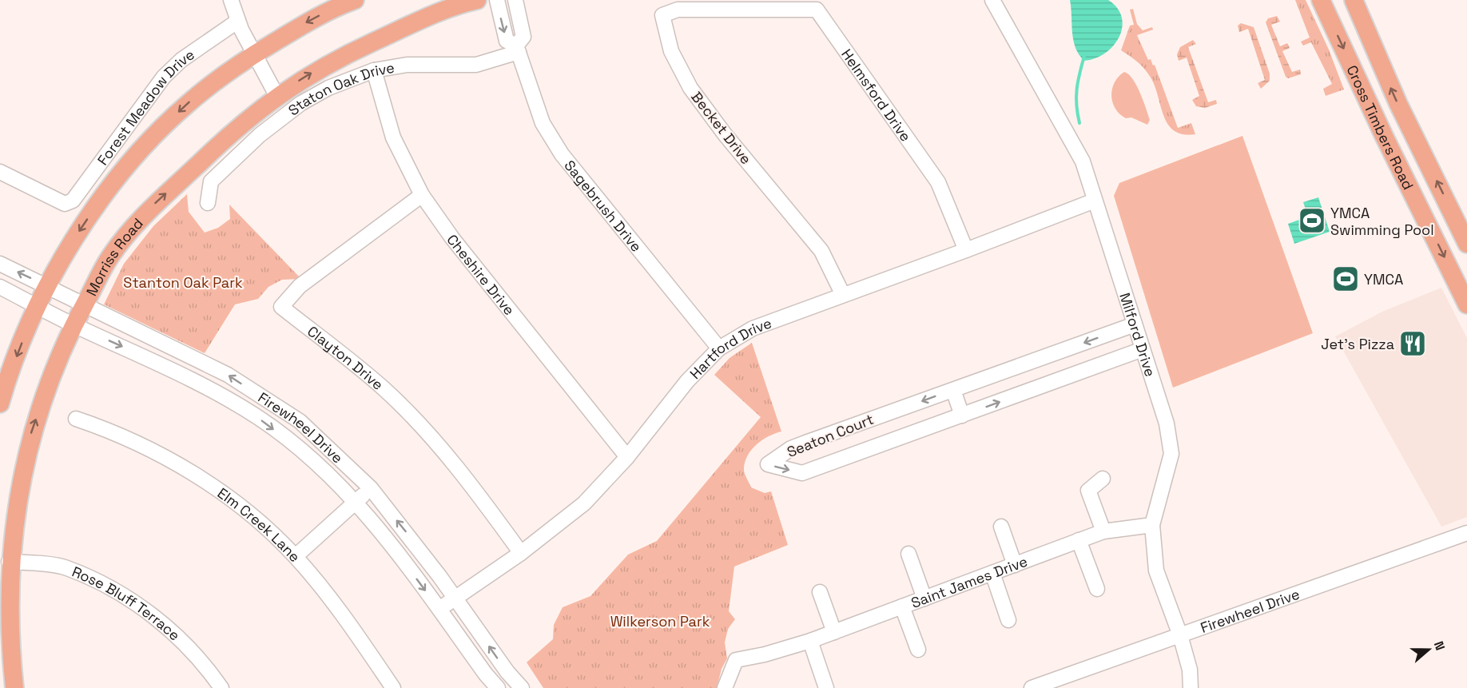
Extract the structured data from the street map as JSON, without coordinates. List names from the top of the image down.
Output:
{
  "streets": {
    "main road": ["Cross Timbers Road", "Morriss Road"],
    "street": [
      "Staton Oak Drive",
      "Helmsford Drive",
      "Forest Meadow Drive",
      "Becket Drive",
      "Sagebrush Drive",
      "Cheshire Drive",
      "Milford Drive",
      "Hartford Drive",
      "Clayton Drive",
      "Firewheel Drive",
      "Seaton Court",
      "Elm Creek Lane",
      "Saint James Drive",
      "Rose Bluff Terrace"
    ]
  },
  "crossings": [
    ["Staton Oak Drive", "Sagebrush Drive"],
    ["Staton Oak Drive", "Cheshire Drive"],
    ["Helmsford Drive", "Becket Drive"],
    ["Helmsford Drive", "Hartford Drive"],
    ["Becket Drive", "Hartford Drive"],
    ["Sagebrush Drive", "Hartford Drive"],
    ["Morriss Road", "Firewheel Drive"],
    ["Morriss Road", "Rose Bluff Terrace"],
    ["Cheshire Drive", "Hartford Drive"],
    ["Cheshire Drive", "Clayton Drive"],
    ["Milford Drive", "Hartford Drive"],
    ["Milford Drive", "Firewheel Drive"],
    ["Milford Drive", "Seaton Court"],
    ["Milford Drive", "Saint James Drive"],
    ["Hartford Drive", "Clayton Drive"],
    ["Hartford Drive", "Firewheel Drive"]
  ],
  "parks": ["Stanton Oak Park", "Wilkerson Park"],
  "places": {
    "sports": ["YMCA Swimming Pool", "YMCA"],
    "restaurant": ["Jet's Pizza"]
  },
  "north": "right"
}
